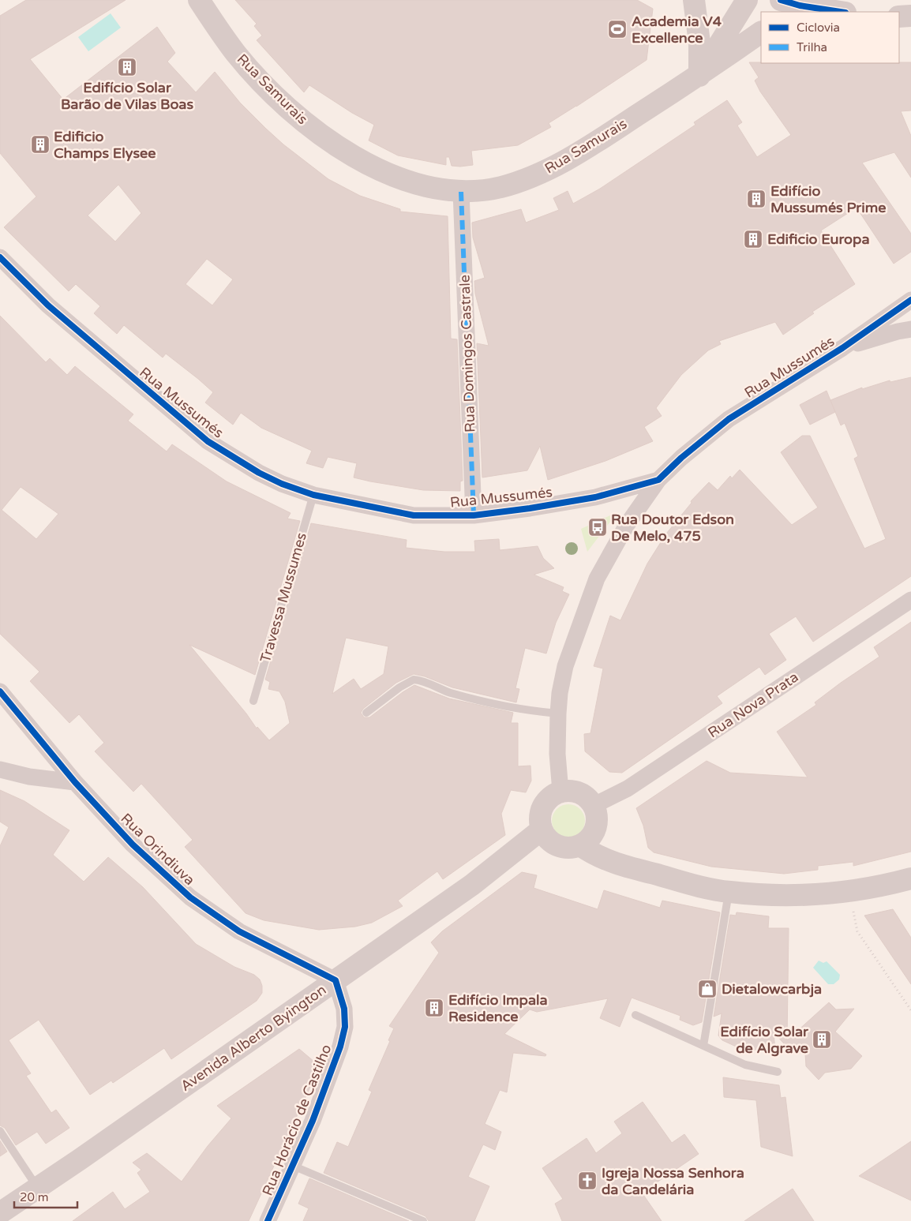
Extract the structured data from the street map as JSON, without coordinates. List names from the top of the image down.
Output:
{
  "streets": {
    "street": [
      "Rua Samurais",
      "Rua Domingos Castrale",
      "Rua Mussumés",
      "Rua Nova Prata",
      "Rua Orindiuva",
      "Avenida Alberto Byington",
      "Rua Horácio de Castilho"
    ],
    "lane": ["Travessa Mussumes"]
  },
  "crossings": [
    ["Rua Samurais", "Rua Domingos Castrale"],
    ["Rua Domingos Castrale", "Rua Mussumés"],
    ["Rua Mussumés", "Travessa Mussumes"],
    ["Rua Nova Prata", "Avenida Alberto Byington"],
    ["Rua Orindiuva", "Avenida Alberto Byington"],
    ["Rua Orindiuva", "Rua Horácio de Castilho"],
    ["Avenida Alberto Byington", "Rua Horácio de Castilho"]
  ],
  "places": {
    "sports": ["Academia V4 Excellence"],
    "building": [
      "Edifício Solar Barão de Vilas Boas",
      "Edificio Champs Elysee",
      "Edifício Mussumés Prime",
      "Edificio Europa",
      "Edifício Impala Residence",
      "Edifício Solar de Algrave"
    ],
    "bus stop": ["Rua Doutor Edson De Melo, 475"],
    "shop": ["Dietalowcarbja"],
    "church": ["Igreja Nossa Senhora da Candelária"]
  },
  "legend": ["Ciclovia", "Trilha"],
  "scale_bar": "20 m"
}
